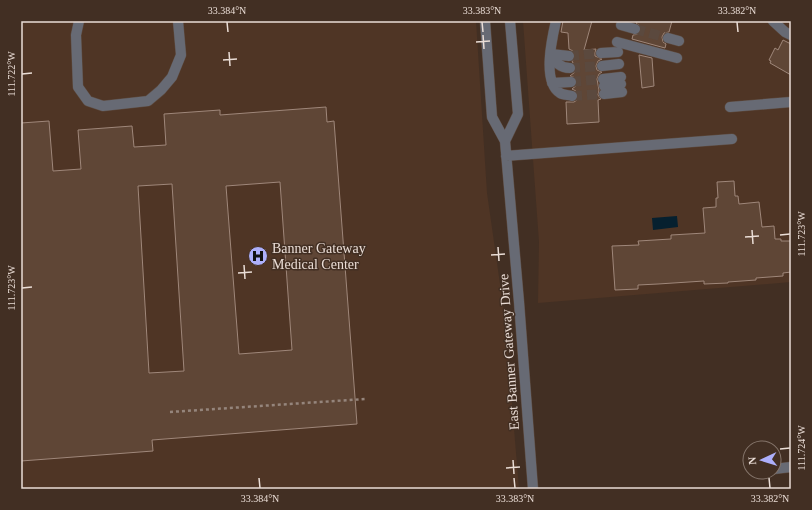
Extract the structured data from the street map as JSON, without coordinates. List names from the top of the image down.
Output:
{
  "streets": {
    "street": ["East Banner Gateway Drive"]
  },
  "places": {
    "hospital": ["Banner Gateway Medical Center"]
  },
  "north": "left",
  "coordinates": [
    "33.384°N",
    "33.383°N",
    "33.382°N",
    "111.722°W",
    "111.723°W",
    "111.724°W"
  ]
}
